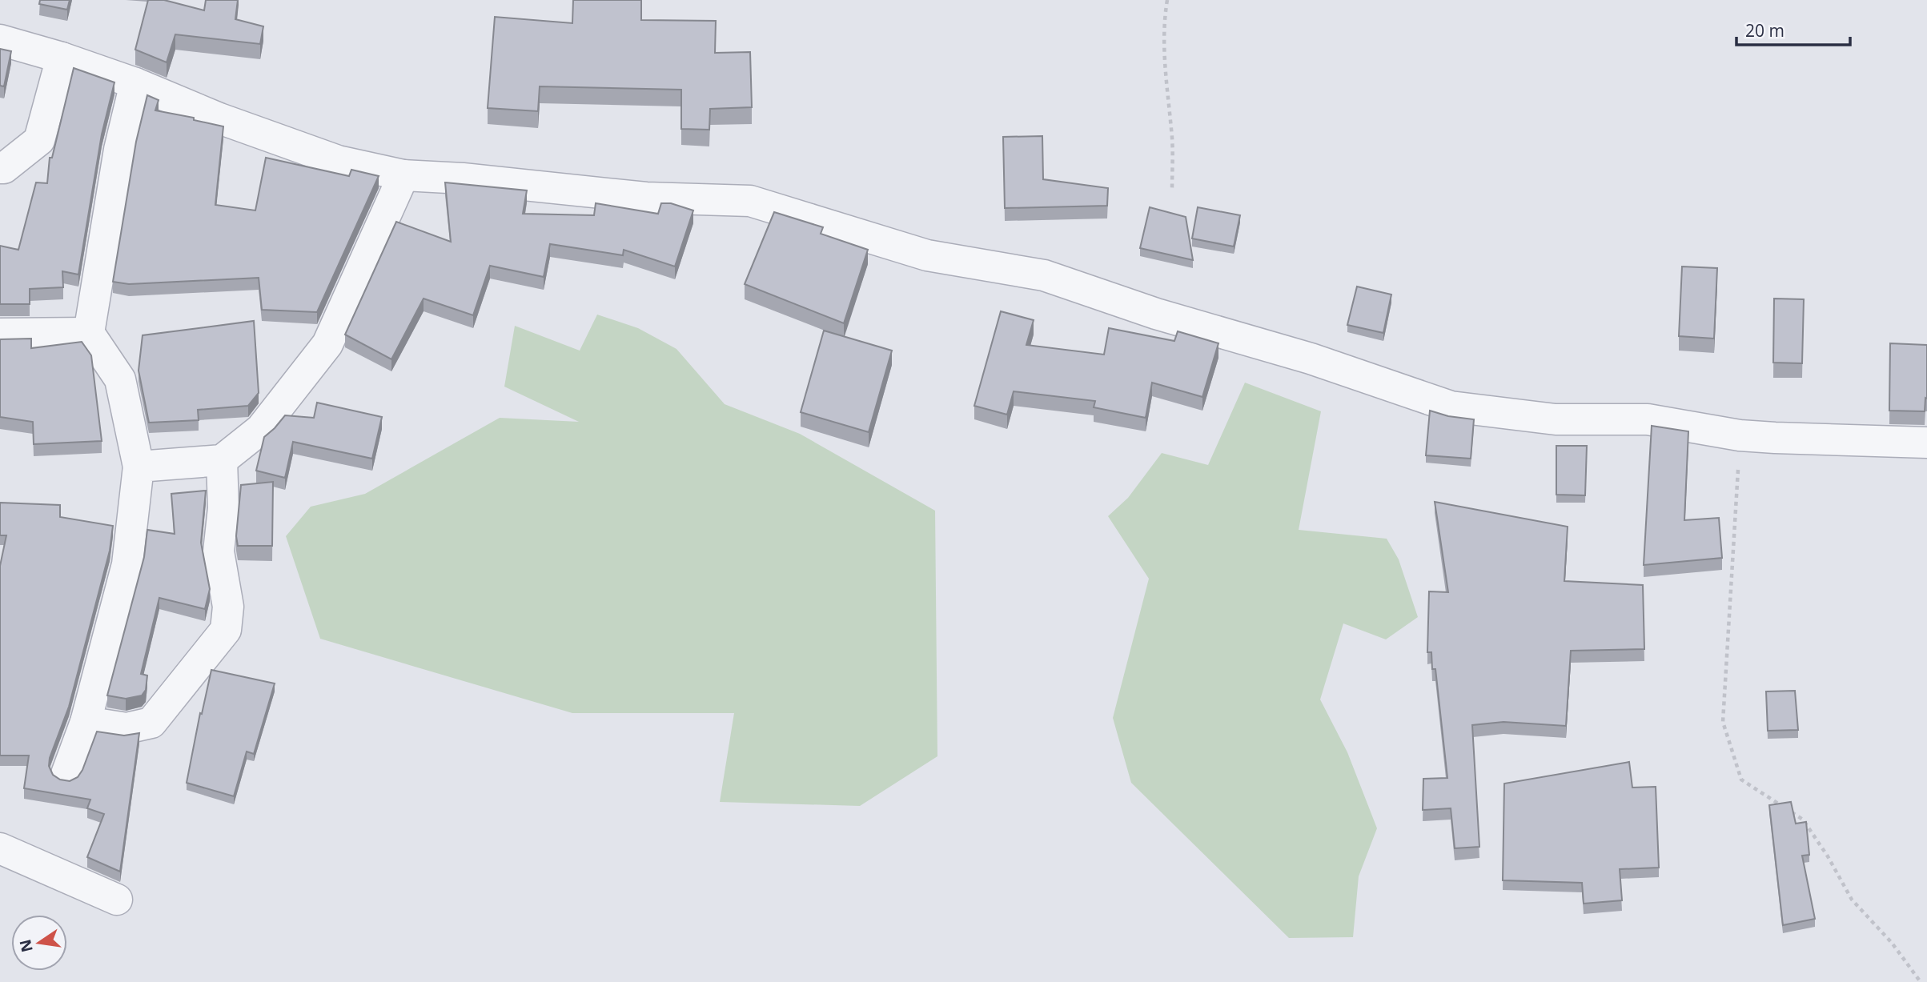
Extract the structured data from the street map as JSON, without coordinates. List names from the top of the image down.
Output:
{
  "scale_bar": "20 m",
  "north": "left"
}
